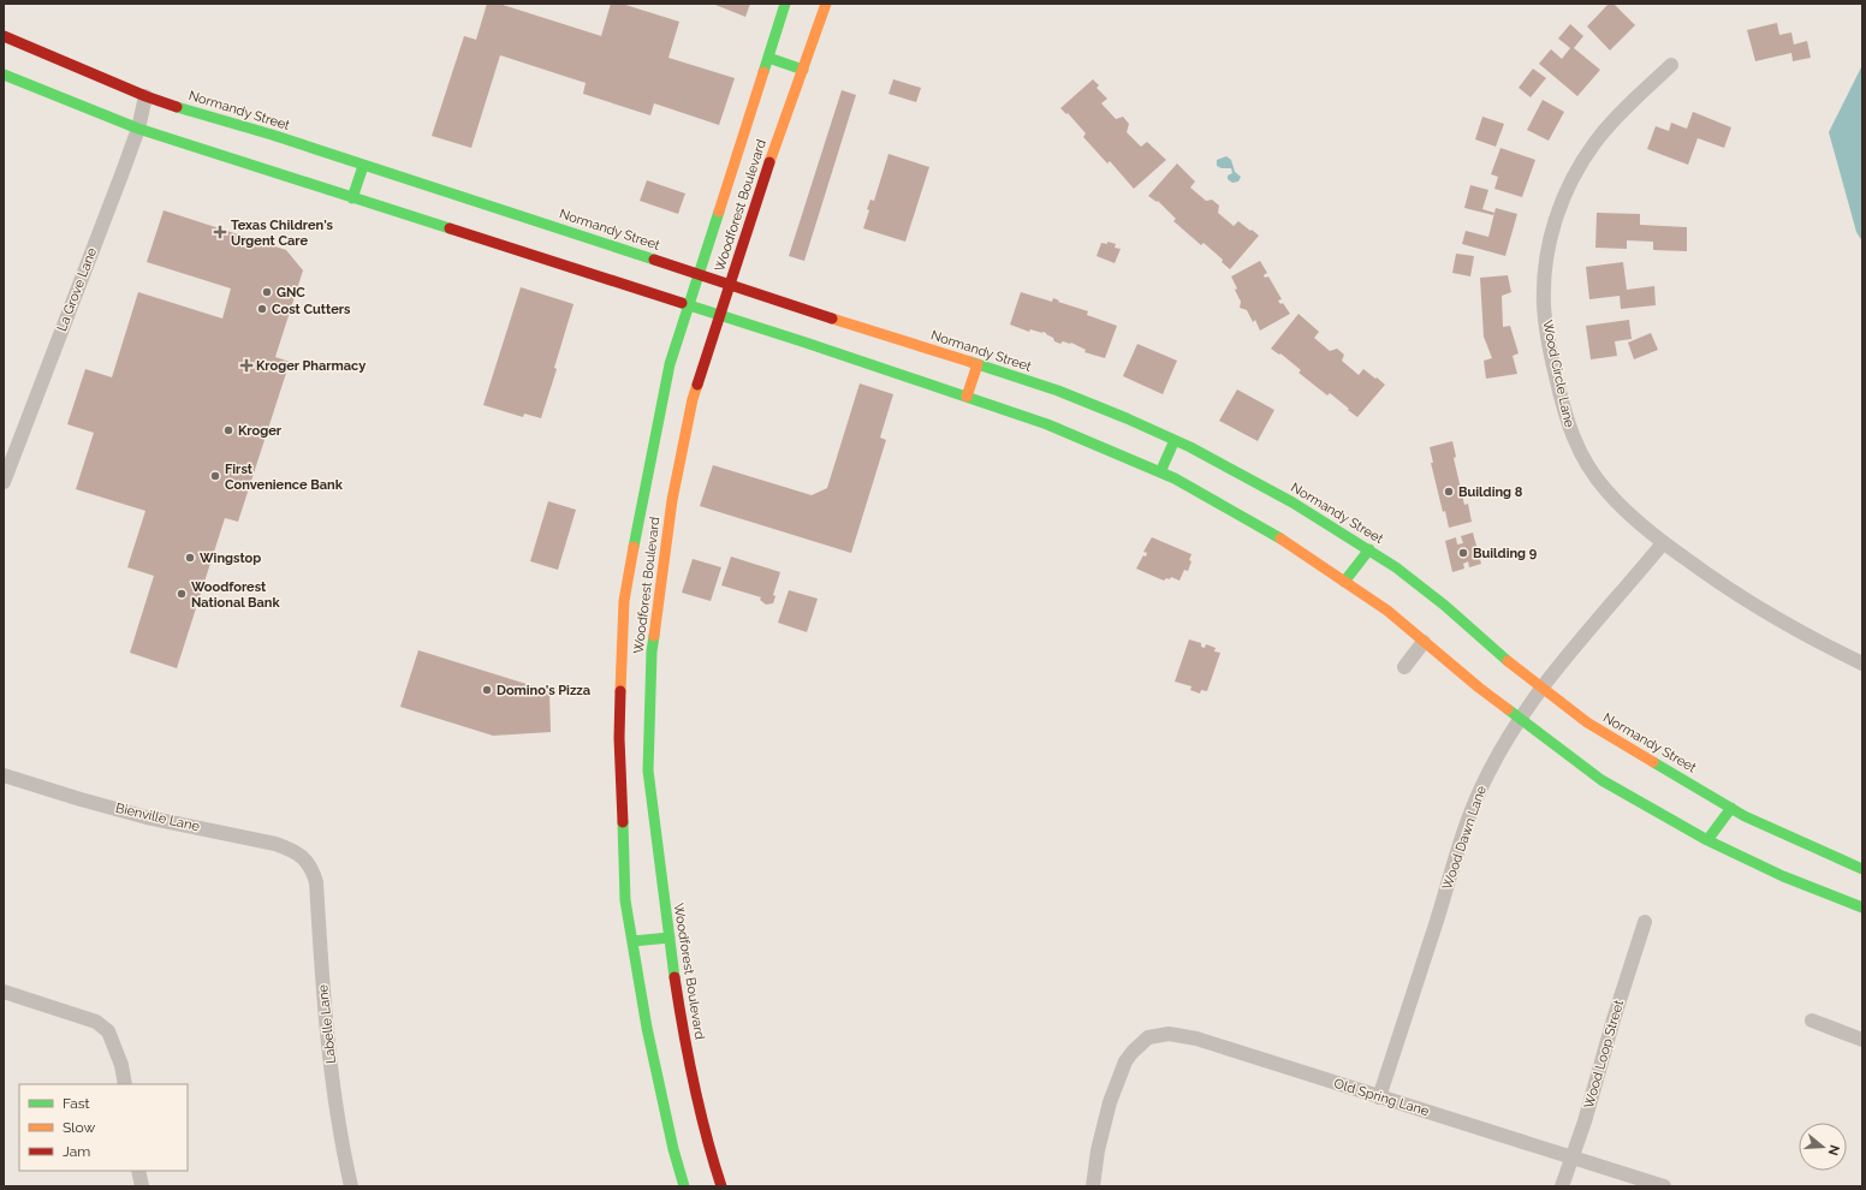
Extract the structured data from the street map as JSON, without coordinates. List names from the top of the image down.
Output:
{
  "streets": {
    "main road": ["Normandy Street", "Woodforest Boulevard"],
    "street": [
      "La Grove Lane",
      "Wood Circle Lane",
      "Bienville Lane",
      "Wood Dawn Lane",
      "Labelle Lane",
      "Wood Loop Street",
      "Old Spring Lane"
    ]
  },
  "crossings": [
    ["Normandy Street", "Woodforest Boulevard"],
    ["Normandy Street", "La Grove Lane"],
    ["Normandy Street", "Wood Dawn Lane"],
    ["Wood Circle Lane", "Wood Dawn Lane"],
    ["Bienville Lane", "Labelle Lane"],
    ["Wood Dawn Lane", "Old Spring Lane"],
    ["Wood Loop Street", "Old Spring Lane"]
  ],
  "places": {
    "health": ["Texas Children's Urgent Care", "Kroger Pharmacy"],
    "other": [
      "GNC",
      "Cost Cutters",
      "Kroger",
      "First Convenience Bank",
      "Building 8",
      "Building 9",
      "Wingstop",
      "Woodforest National Bank",
      "Domino's Pizza"
    ]
  },
  "legend": ["Fast", "Slow", "Jam"],
  "north": "right"
}
